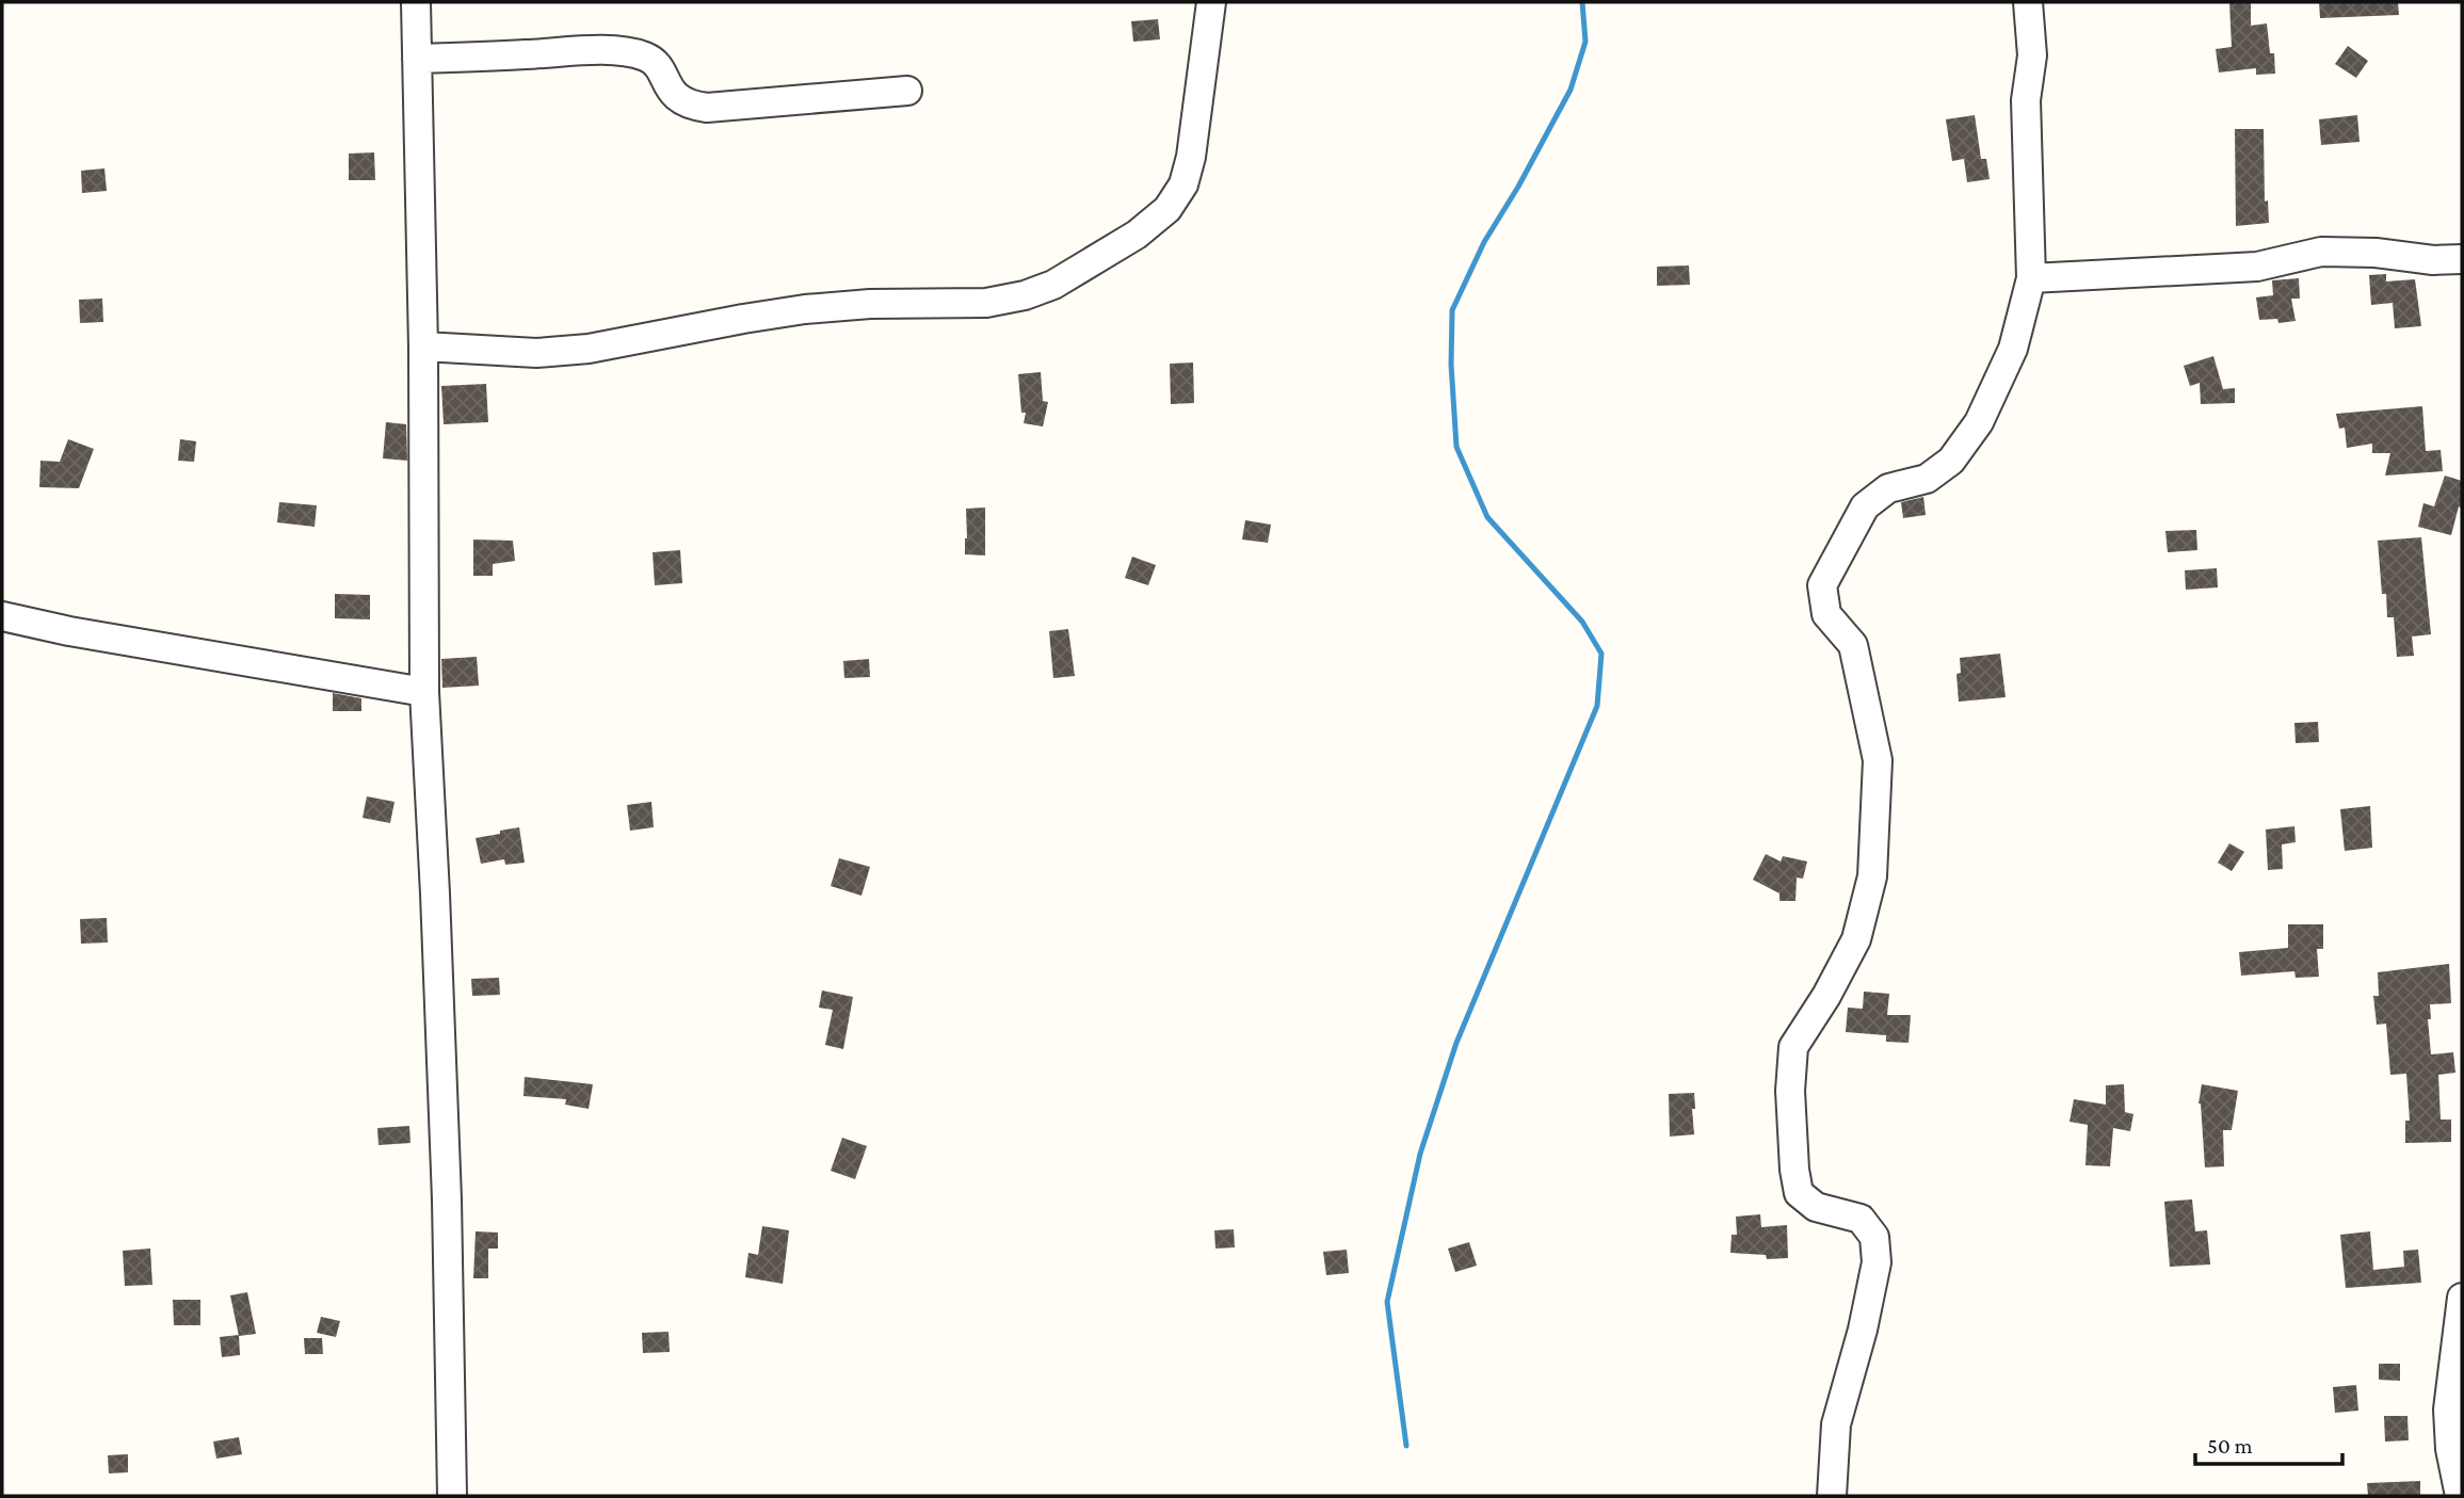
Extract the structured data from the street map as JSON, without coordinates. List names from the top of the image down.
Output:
{
  "scale_bar": "50 m"
}
